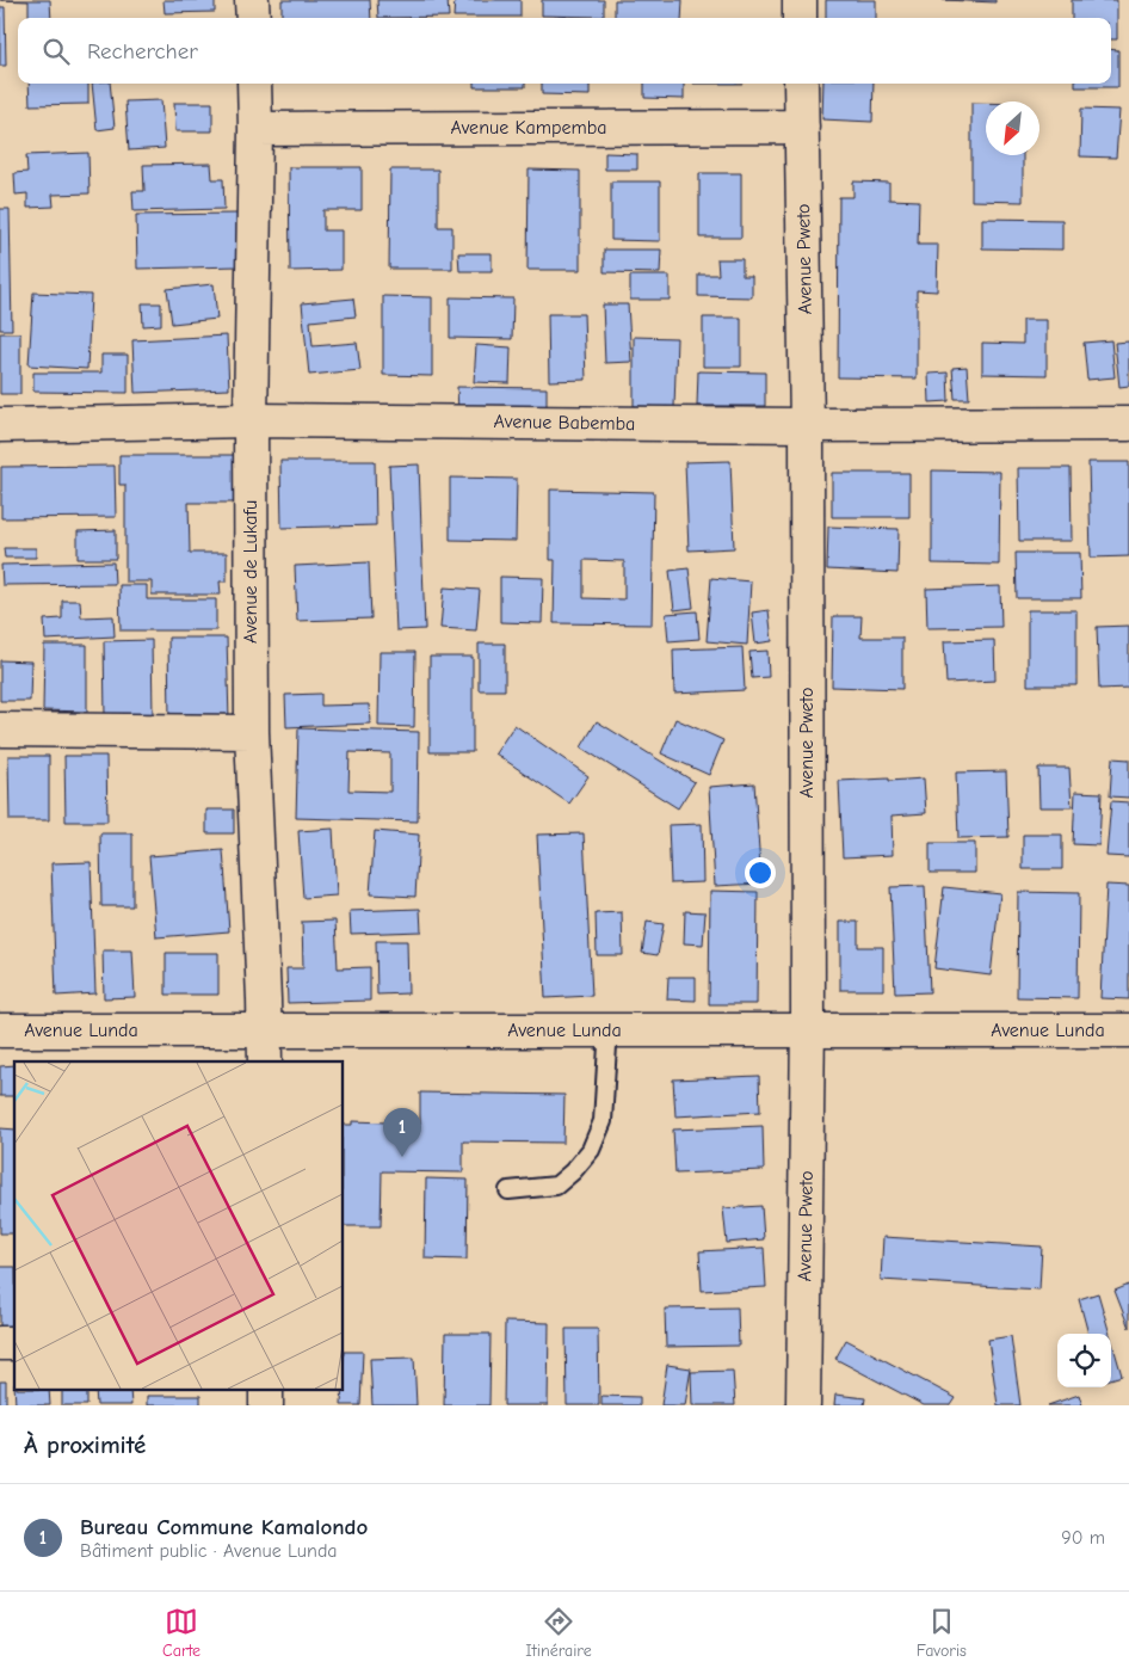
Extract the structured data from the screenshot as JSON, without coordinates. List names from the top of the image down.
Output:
{
  "streets": {
    "street": [
      "Avenue Kampemba",
      "Avenue Pweto",
      "Avenue Babemba",
      "Avenue de Lukafu",
      "Avenue Lunda"
    ]
  },
  "crossings": [
    ["Avenue Kampemba", "Avenue Pweto"],
    ["Avenue Kampemba", "Avenue de Lukafu"],
    ["Avenue Pweto", "Avenue Babemba"],
    ["Avenue Pweto", "Avenue Lunda"],
    ["Avenue Babemba", "Avenue de Lukafu"],
    ["Avenue de Lukafu", "Avenue Lunda"]
  ],
  "north": "bottom left",
  "page": {
    "search": "Rechercher",
    "pins": "1",
    "heading": "À proximité",
    "list": [
      {
        "mark": "1",
        "name": "Bureau Commune Kamalondo",
        "note": "Bâtiment public · Avenue Lunda",
        "value": "90 m"
      }
    ],
    "nav": ["Carte", "Itinéraire", "Favoris"]
  }
}
